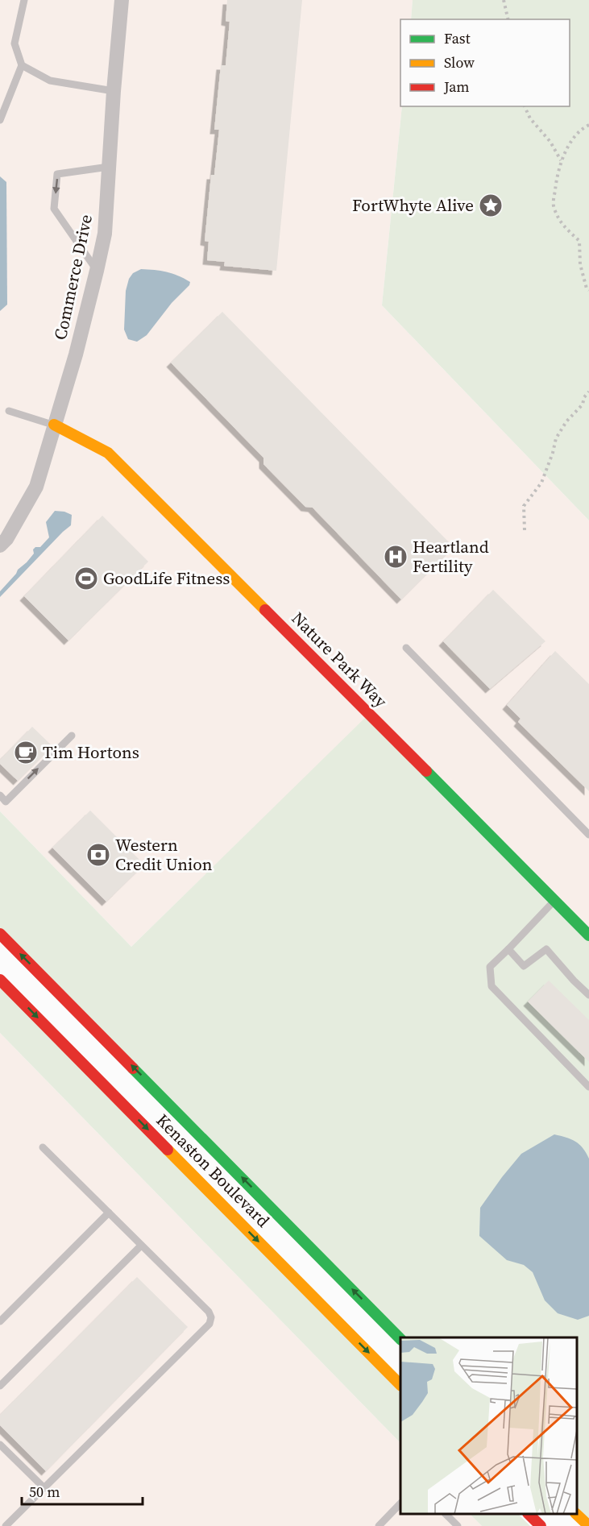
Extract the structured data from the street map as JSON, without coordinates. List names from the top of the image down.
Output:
{
  "streets": {
    "main road": ["Nature Park Way", "Kenaston Boulevard"],
    "street": ["Commerce Drive"]
  },
  "crossings": [
    ["Commerce Drive", "Nature Park Way"]
  ],
  "places": {
    "place": ["FortWhyte Alive"],
    "hospital": ["Heartland Fertility"],
    "sports": ["GoodLife Fitness"],
    "cafe": ["Tim Hortons"],
    "bank": ["Western Credit Union"]
  },
  "legend": ["Fast", "Slow", "Jam"],
  "scale_bar": "50 m"
}
